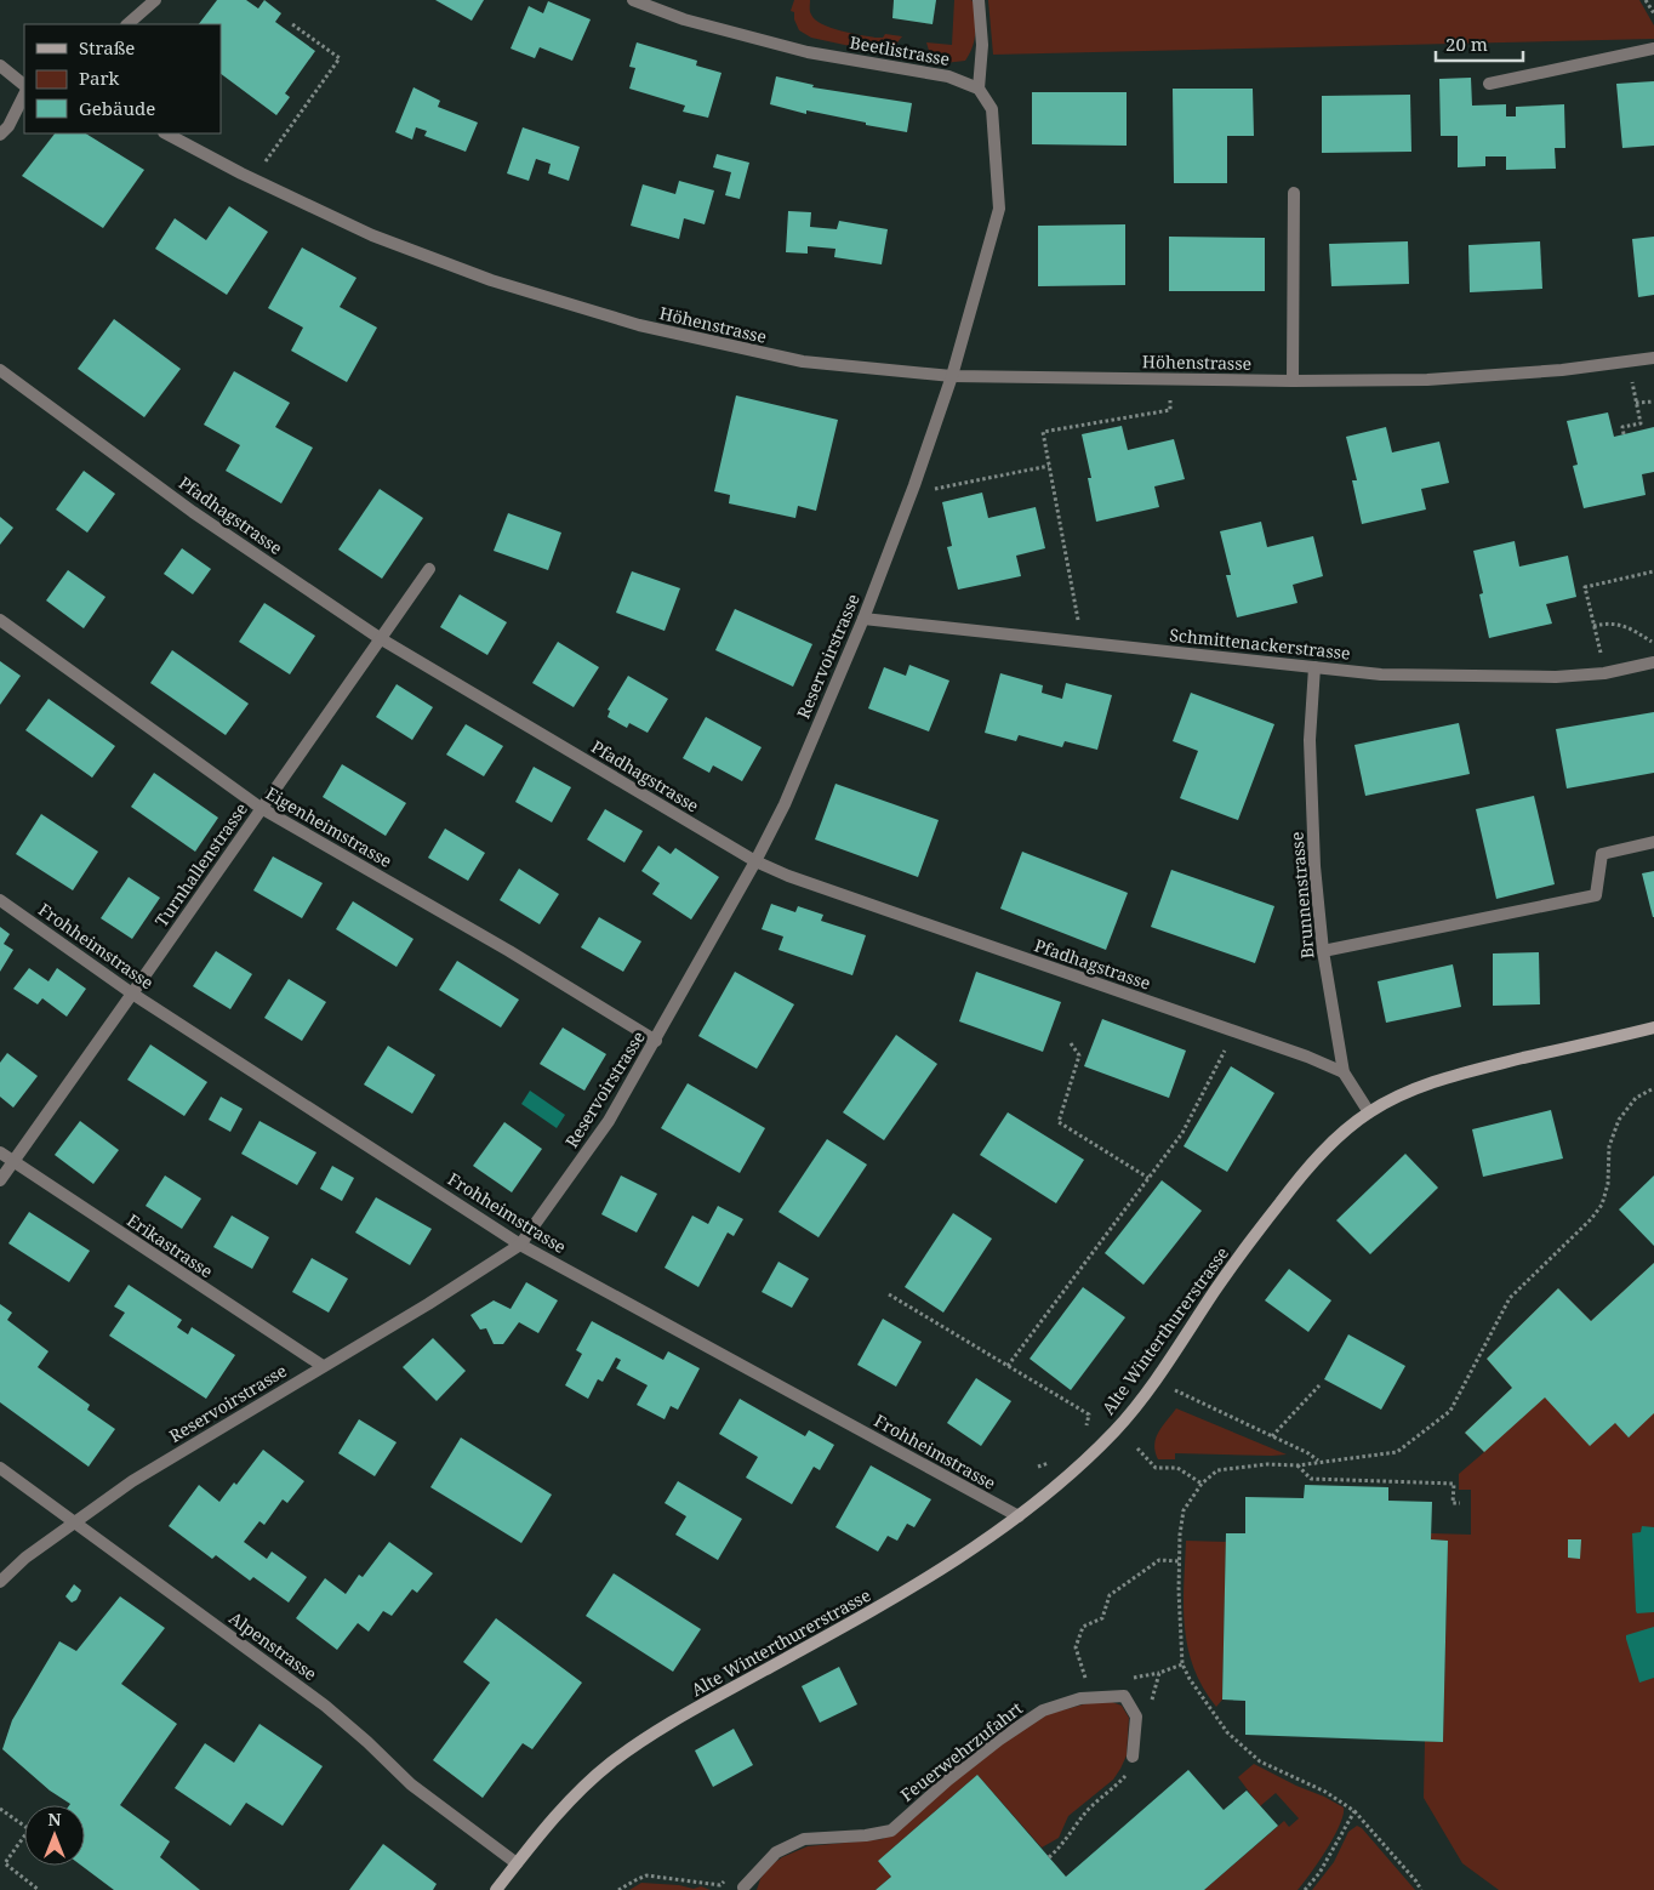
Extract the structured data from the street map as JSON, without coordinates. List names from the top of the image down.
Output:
{
  "streets": {
    "main road": ["Alte Winterthurerstrasse"],
    "street": [
      "Beetlistrasse",
      "Höhenstrasse",
      "Pfadhagstrasse",
      "Schmittenackerstrasse",
      "Reservoirstrasse",
      "Eigenheimstrasse",
      "Turnhallenstrasse",
      "Brunnenstrasse",
      "Frohheimstrasse",
      "Erikastrasse",
      "Alpenstrasse",
      "Feuerwehrzufahrt"
    ]
  },
  "crossings": [
    ["Höhenstrasse", "Reservoirstrasse"],
    ["Pfadhagstrasse", "Reservoirstrasse"],
    ["Pfadhagstrasse", "Turnhallenstrasse"],
    ["Pfadhagstrasse", "Brunnenstrasse"],
    ["Schmittenackerstrasse", "Reservoirstrasse"],
    ["Schmittenackerstrasse", "Brunnenstrasse"],
    ["Reservoirstrasse", "Eigenheimstrasse"],
    ["Reservoirstrasse", "Frohheimstrasse"],
    ["Reservoirstrasse", "Erikastrasse"],
    ["Reservoirstrasse", "Alpenstrasse"],
    ["Eigenheimstrasse", "Turnhallenstrasse"],
    ["Turnhallenstrasse", "Frohheimstrasse"],
    ["Turnhallenstrasse", "Erikastrasse"],
    ["Brunnenstrasse", "Alte Winterthurerstrasse"],
    ["Frohheimstrasse", "Alte Winterthurerstrasse"],
    ["Alte Winterthurerstrasse", "Alpenstrasse"]
  ],
  "legend": ["Straße", "Park", "Gebäude"],
  "scale_bar": "20 m",
  "north": "top"
}
